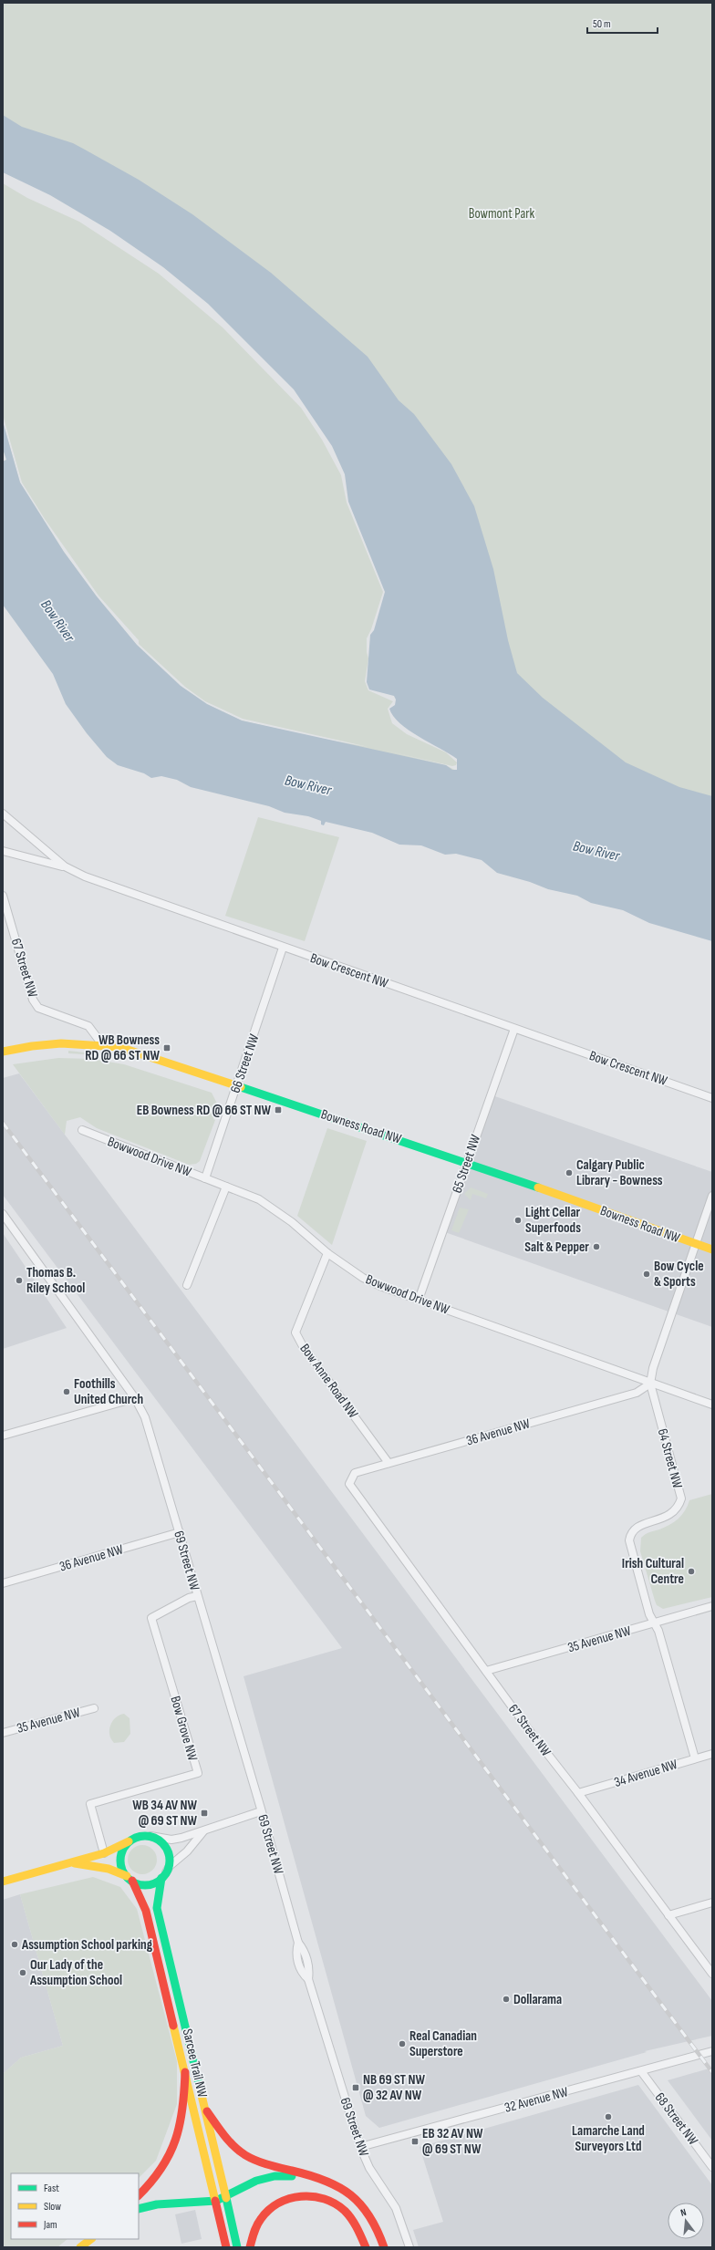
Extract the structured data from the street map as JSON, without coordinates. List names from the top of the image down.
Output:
{
  "streets": {
    "main road": ["Bowness Road NW", "Sarcee Trail NW"],
    "street": [
      "67 Street NW",
      "Bow Crescent NW",
      "66 Street NW",
      "Bowwood Drive NW",
      "65 Street NW",
      "Bow Anne Road NW",
      "36 Avenue NW",
      "64 Street NW",
      "69 Street NW",
      "35 Avenue NW",
      "Bow Grove NW",
      "34 Avenue NW",
      "32 Avenue NW",
      "68 Street NW"
    ]
  },
  "crossings": [
    ["67 Street NW", "Bowness Road NW"],
    ["67 Street NW", "36 Avenue NW"],
    ["67 Street NW", "35 Avenue NW"],
    ["67 Street NW", "34 Avenue NW"],
    ["Bow Crescent NW", "66 Street NW"],
    ["Bow Crescent NW", "65 Street NW"],
    ["66 Street NW", "Bowness Road NW"],
    ["66 Street NW", "Bowwood Drive NW"],
    ["Bowness Road NW", "65 Street NW"],
    ["Bowness Road NW", "64 Street NW"],
    ["Bowwood Drive NW", "65 Street NW"],
    ["Bowwood Drive NW", "Bow Anne Road NW"],
    ["Bowwood Drive NW", "36 Avenue NW"],
    ["Bowwood Drive NW", "64 Street NW"],
    ["Bow Anne Road NW", "36 Avenue NW"],
    ["36 Avenue NW", "64 Street NW"],
    ["36 Avenue NW", "69 Street NW"],
    ["64 Street NW", "35 Avenue NW"],
    ["64 Street NW", "34 Avenue NW"],
    ["69 Street NW", "Bow Grove NW"],
    ["69 Street NW", "32 Avenue NW"],
    ["32 Avenue NW", "68 Street NW"]
  ],
  "water": ["Bow River"],
  "parks": ["Bowmont Park"],
  "places": {
    "transit": [
      "WB Bowness RD @ 66 ST NW",
      "EB Bowness RD @ 66 ST NW",
      "WB 34 AV NW @ 69 ST NW",
      "NB 69 ST NW @ 32 AV NW",
      "EB 32 AV NW @ 69 ST NW"
    ],
    "other": [
      "Calgary Public Library - Bowness",
      "Light Cellar Superfoods",
      "Salt & Pepper",
      "Bow Cycle & Sports",
      "Thomas B. Riley School",
      "Foothills United Church",
      "Irish Cultural Centre",
      "Assumption School parking",
      "Our Lady of the Assumption School",
      "Dollarama",
      "Real Canadian Superstore",
      "Lamarche Land Surveyors Ltd"
    ]
  },
  "legend": ["Fast", "Slow", "Jam"],
  "scale_bar": "50 m",
  "north": "top"
}
